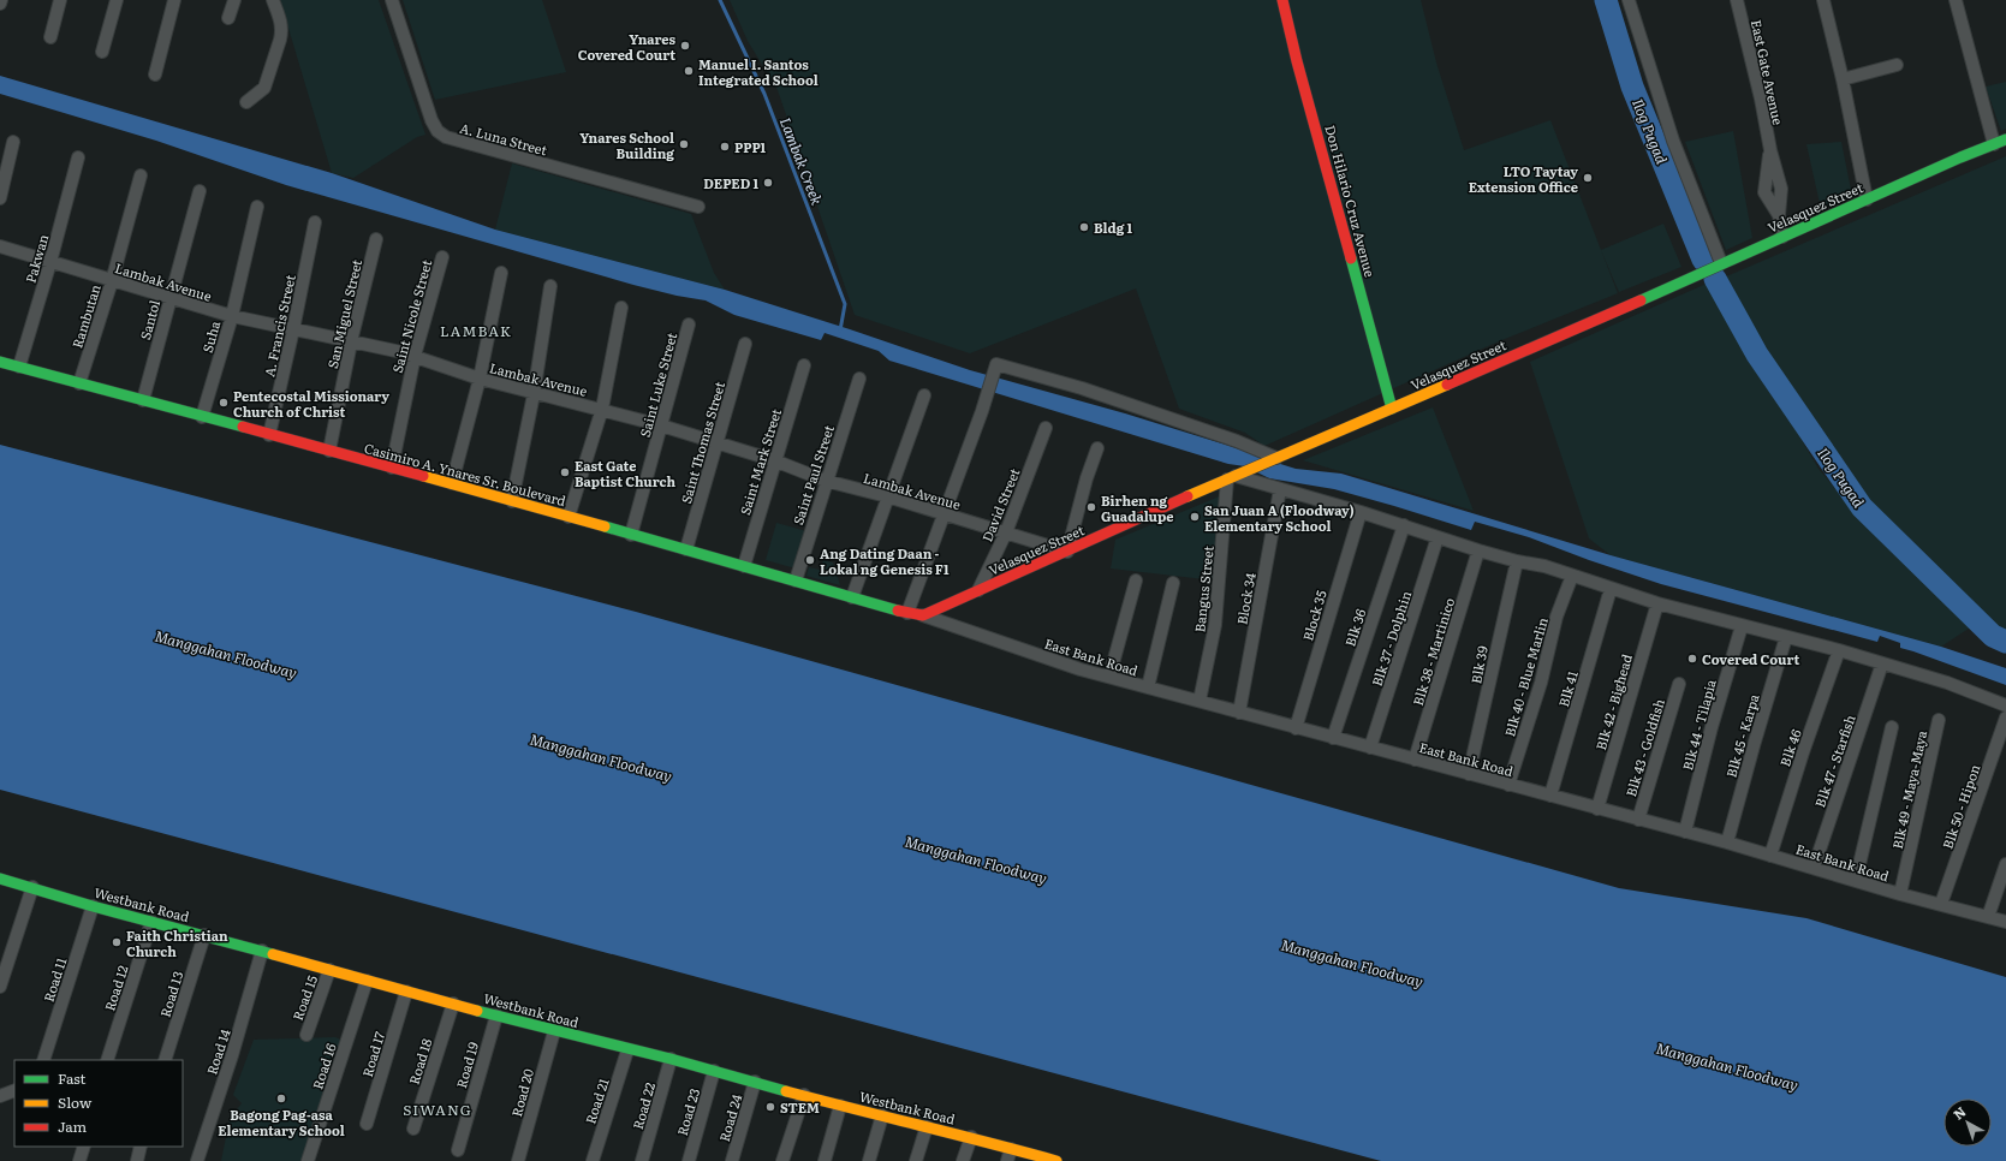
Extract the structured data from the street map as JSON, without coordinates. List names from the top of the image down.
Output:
{
  "streets": {
    "main road": [
      "Don Hilario Cruz Avenue",
      "Velasquez Street",
      "Casimiro A. Ynares Sr. Boulevard",
      "Westbank Road"
    ],
    "street": [
      "East Gate Avenue",
      "A. Luna Street",
      "Pakwan",
      "Lambak Avenue",
      "San Miguel Street",
      "Rambutan",
      "Saint Nicole Street",
      "Santol",
      "A. Francis Street",
      "Suha",
      "Saint Luke Street",
      "Saint Thomas Street",
      "Saint Mark Street",
      "Saint Paul Street",
      "David Street",
      "Bangus Street",
      "Block 34",
      "Block 35",
      "Blk 36",
      "Blk 37 - Dolphin",
      "Blk 38 - Martinico",
      "East Bank Road",
      "Blk 39",
      "Blk 40 - Blue Marlin",
      "Blk 41",
      "Blk 42 - Bighead",
      "Blk 44 - Tilapia",
      "Blk 45 - Karpa",
      "Blk 43 - Goldfish",
      "Blk 46",
      "Blk 47 - Starfish",
      "Blk 49 - Maya-Maya",
      "Blk 50 - Hipon",
      "Road 11",
      "Road 12",
      "Road 13",
      "Road 15",
      "Road 14",
      "Road 17",
      "Road 18",
      "Road 19",
      "Road 16",
      "Road 20",
      "Road 21",
      "Road 22",
      "Road 23",
      "Road 24"
    ]
  },
  "crossings": [
    ["East Gate Avenue", "Velasquez Street"],
    ["Don Hilario Cruz Avenue", "Velasquez Street"],
    ["Velasquez Street", "Lambak Avenue"],
    ["Velasquez Street", "Casimiro A. Ynares Sr. Boulevard"],
    ["Velasquez Street", "David Street"],
    ["Velasquez Street", "Bangus Street"],
    ["Velasquez Street", "East Bank Road"],
    ["Pakwan", "Lambak Avenue"],
    ["Pakwan", "Casimiro A. Ynares Sr. Boulevard"],
    ["Lambak Avenue", "San Miguel Street"],
    ["Lambak Avenue", "Rambutan"],
    ["Lambak Avenue", "Saint Nicole Street"],
    ["Lambak Avenue", "Santol"],
    ["Lambak Avenue", "A. Francis Street"],
    ["Lambak Avenue", "Suha"],
    ["Lambak Avenue", "Saint Luke Street"],
    ["Lambak Avenue", "Saint Thomas Street"],
    ["Lambak Avenue", "Saint Mark Street"],
    ["Lambak Avenue", "Saint Paul Street"],
    ["Lambak Avenue", "David Street"],
    ["San Miguel Street", "Casimiro A. Ynares Sr. Boulevard"],
    ["Rambutan", "Casimiro A. Ynares Sr. Boulevard"],
    ["Saint Nicole Street", "Casimiro A. Ynares Sr. Boulevard"],
    ["Santol", "Casimiro A. Ynares Sr. Boulevard"],
    ["A. Francis Street", "Casimiro A. Ynares Sr. Boulevard"],
    ["Suha", "Casimiro A. Ynares Sr. Boulevard"],
    ["Saint Luke Street", "Casimiro A. Ynares Sr. Boulevard"],
    ["Saint Thomas Street", "Casimiro A. Ynares Sr. Boulevard"],
    ["Saint Mark Street", "Casimiro A. Ynares Sr. Boulevard"],
    ["Casimiro A. Ynares Sr. Boulevard", "Saint Paul Street"],
    ["Casimiro A. Ynares Sr. Boulevard", "East Bank Road"],
    ["Bangus Street", "East Bank Road"],
    ["Block 34", "East Bank Road"],
    ["Block 35", "East Bank Road"],
    ["Blk 36", "East Bank Road"],
    ["Blk 37 - Dolphin", "East Bank Road"],
    ["Blk 38 - Martinico", "East Bank Road"],
    ["East Bank Road", "Blk 39"],
    ["East Bank Road", "Blk 40 - Blue Marlin"],
    ["East Bank Road", "Blk 41"],
    ["East Bank Road", "Blk 42 - Bighead"],
    ["East Bank Road", "Blk 44 - Tilapia"],
    ["East Bank Road", "Blk 45 - Karpa"],
    ["East Bank Road", "Blk 43 - Goldfish"],
    ["East Bank Road", "Blk 46"],
    ["East Bank Road", "Blk 47 - Starfish"],
    ["East Bank Road", "Blk 49 - Maya-Maya"],
    ["East Bank Road", "Blk 50 - Hipon"],
    ["Westbank Road", "Road 11"],
    ["Westbank Road", "Road 12"],
    ["Westbank Road", "Road 13"],
    ["Westbank Road", "Road 15"],
    ["Westbank Road", "Road 14"],
    ["Westbank Road", "Road 17"],
    ["Westbank Road", "Road 18"],
    ["Westbank Road", "Road 19"],
    ["Westbank Road", "Road 16"],
    ["Westbank Road", "Road 20"],
    ["Westbank Road", "Road 21"],
    ["Westbank Road", "Road 22"],
    ["Westbank Road", "Road 23"],
    ["Westbank Road", "Road 24"]
  ],
  "districts": ["LAMBAK", "SIWANG"],
  "water": ["Ilog Pugad", "Lambak Creek", "Manggahan Floodway"],
  "places": [
    "Ynares Covered Court",
    "Manuel I. Santos Integrated School",
    "Ynares School Building",
    "PPP1",
    "LTO Taytay Extension Office",
    "DEPED 1",
    "Bldg 1",
    "Pentecostal Missionary Church of Christ",
    "East Gate Baptist Church",
    "Birhen ng Guadalupe",
    "San Juan A (Floodway) Elementary School",
    "Ang Dating Daan - Lokal ng Genesis F1",
    "Covered Court",
    "Faith Christian Church",
    "Bagong Pag-asa Elementary School",
    "STEM"
  ],
  "legend": ["Fast", "Slow", "Jam"],
  "north": "top left"
}
